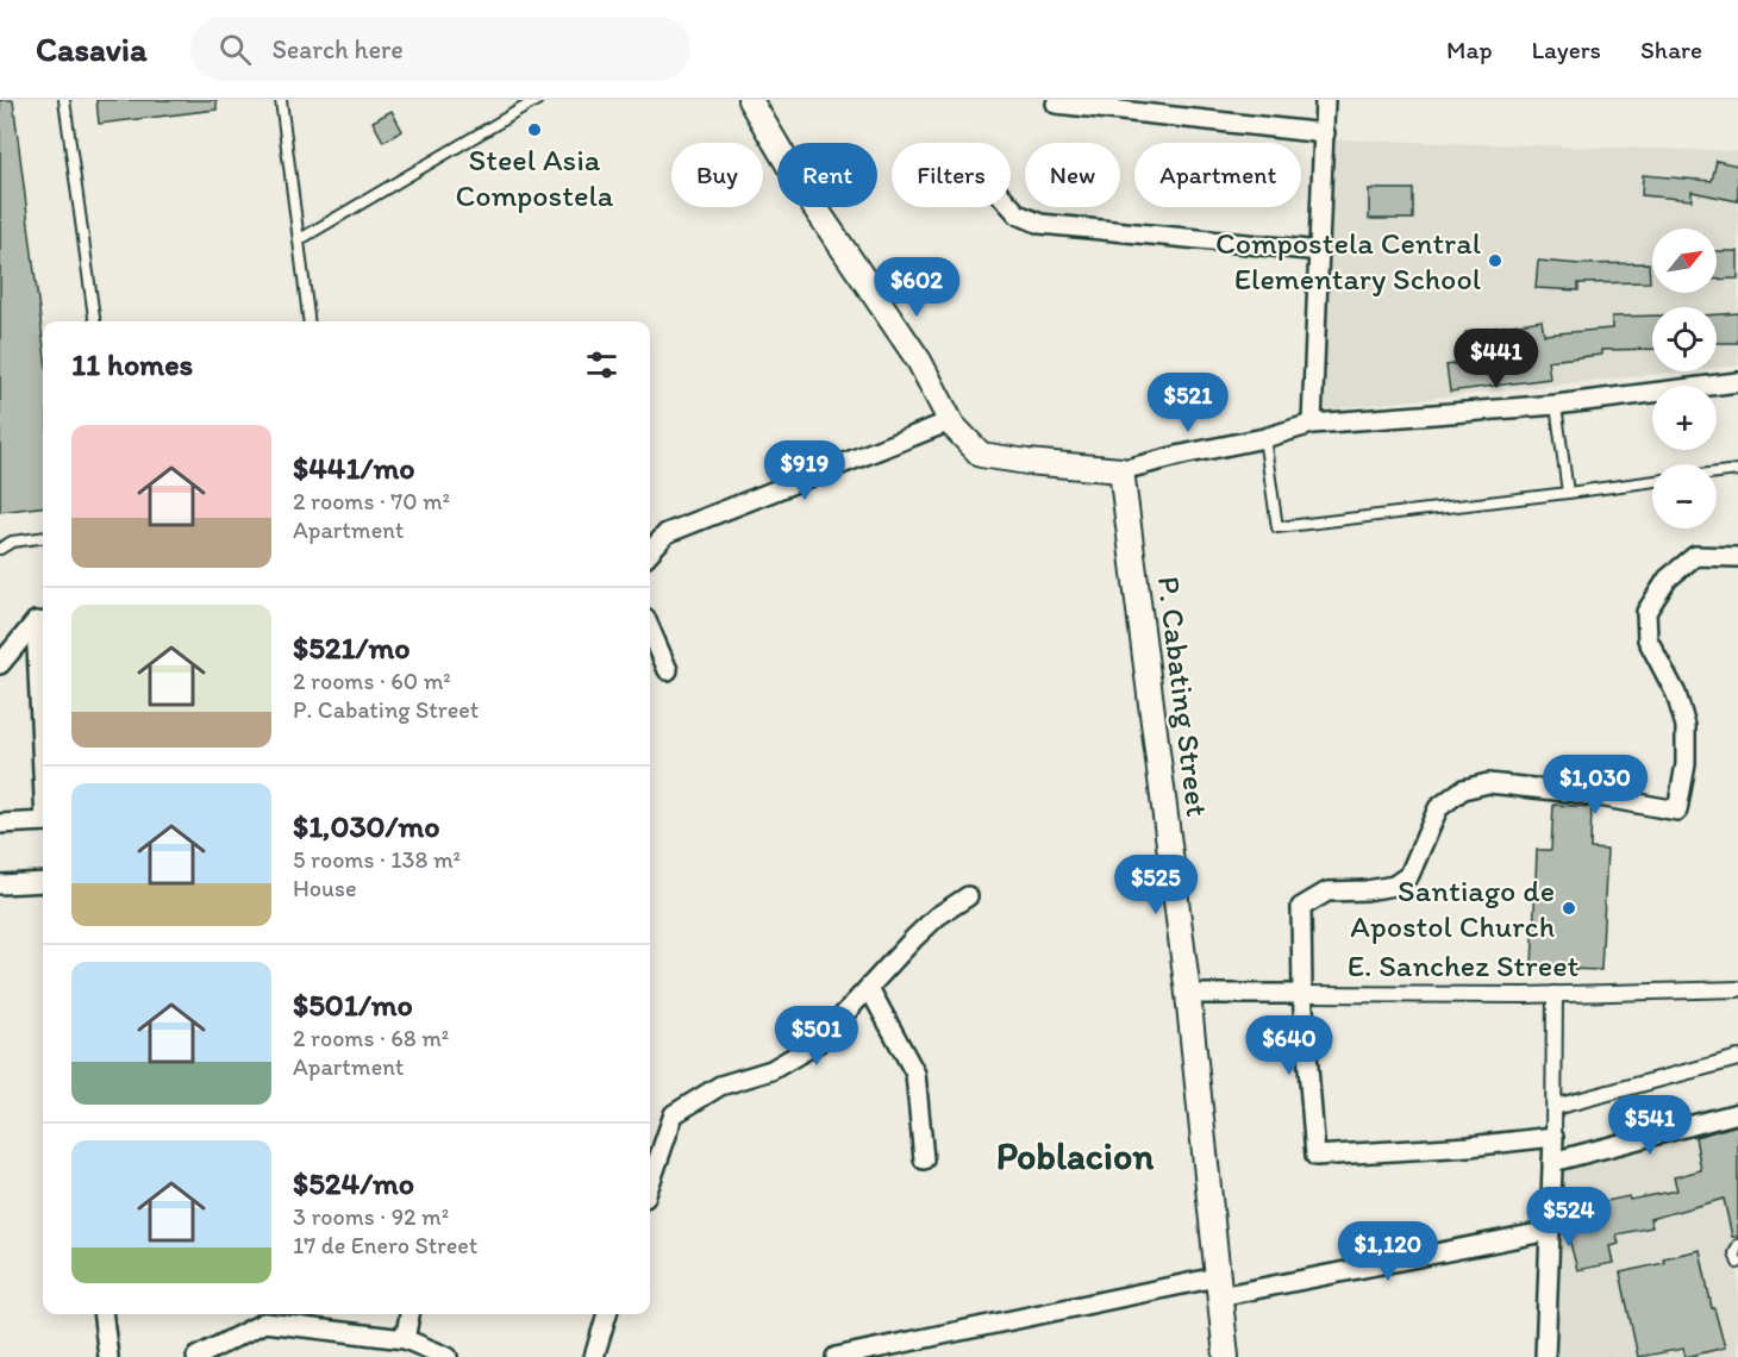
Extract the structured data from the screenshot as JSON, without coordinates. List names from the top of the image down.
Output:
{
  "streets": {
    "street": ["P. Cabating Street", "E. Sanchez Street"]
  },
  "crossings": [
    ["P. Cabating Street", "E. Sanchez Street"]
  ],
  "districts": ["Poblacion"],
  "places": ["Steel Asia Compostela", "Compostela Central Elementary School", "Santiago de Apostol Church"],
  "north": "top right",
  "page": {
    "header": "Casavia",
    "search": "Search here",
    "nav": ["Map", "Layers", "Share"],
    "chip": [
      "Buy",
      "Rent",
      "Filters",
      "New",
      "Apartment"
    ],
    "map_buttons": ["+", "−"],
    "price": [
      "$602",
      "$441",
      "$521",
      "$919",
      "$1,030",
      "$525",
      "$501",
      "$640",
      "$541",
      "$524",
      "$1,120"
    ],
    "heading": "11 homes",
    "list": [
      {
        "name": "$441/mo",
        "note": "2 rooms · 70 m² · Apartment"
      },
      {
        "name": "$521/mo",
        "note": "2 rooms · 60 m² · P. Cabating Street"
      },
      {
        "name": "$1,030/mo",
        "note": "5 rooms · 138 m² · House"
      },
      {
        "name": "$501/mo",
        "note": "2 rooms · 68 m² · Apartment"
      },
      {
        "name": "$524/mo",
        "note": "3 rooms · 92 m² · 17 de Enero Street"
      }
    ]
  }
}
